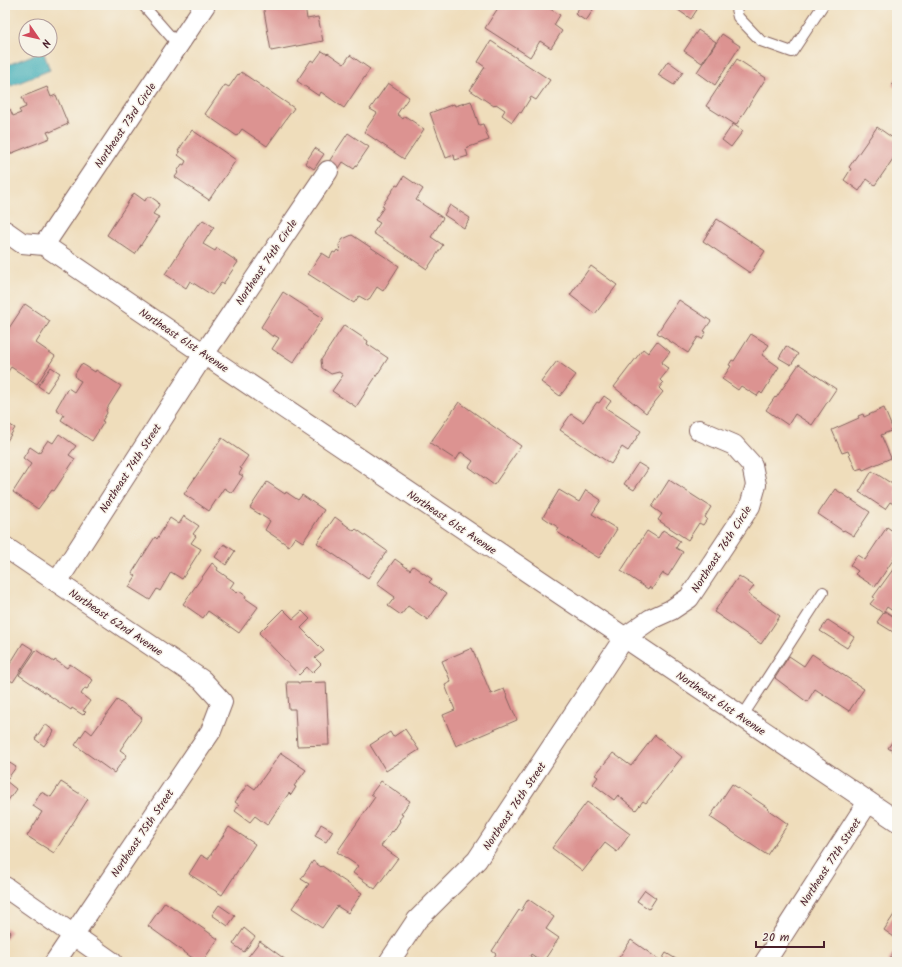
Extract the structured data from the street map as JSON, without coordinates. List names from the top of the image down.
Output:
{
  "streets": {
    "street": [
      "Northeast 73rd Circle",
      "Northeast 74th Circle",
      "Northeast 61st Avenue",
      "Northeast 74th Street",
      "Northeast 76th Circle",
      "Northeast 62nd Avenue",
      "Northeast 76th Street",
      "Northeast 75th Street",
      "Northeast 77th Street"
    ]
  },
  "crossings": [
    ["Northeast 73rd Circle", "Northeast 61st Avenue"],
    ["Northeast 74th Circle", "Northeast 61st Avenue"],
    ["Northeast 74th Circle", "Northeast 74th Street"],
    ["Northeast 61st Avenue", "Northeast 74th Street"],
    ["Northeast 61st Avenue", "Northeast 76th Circle"],
    ["Northeast 61st Avenue", "Northeast 76th Street"],
    ["Northeast 61st Avenue", "Northeast 77th Street"],
    ["Northeast 74th Street", "Northeast 62nd Avenue"],
    ["Northeast 76th Circle", "Northeast 76th Street"],
    ["Northeast 62nd Avenue", "Northeast 75th Street"]
  ],
  "scale_bar": "20 m",
  "north": "bottom right"
}
